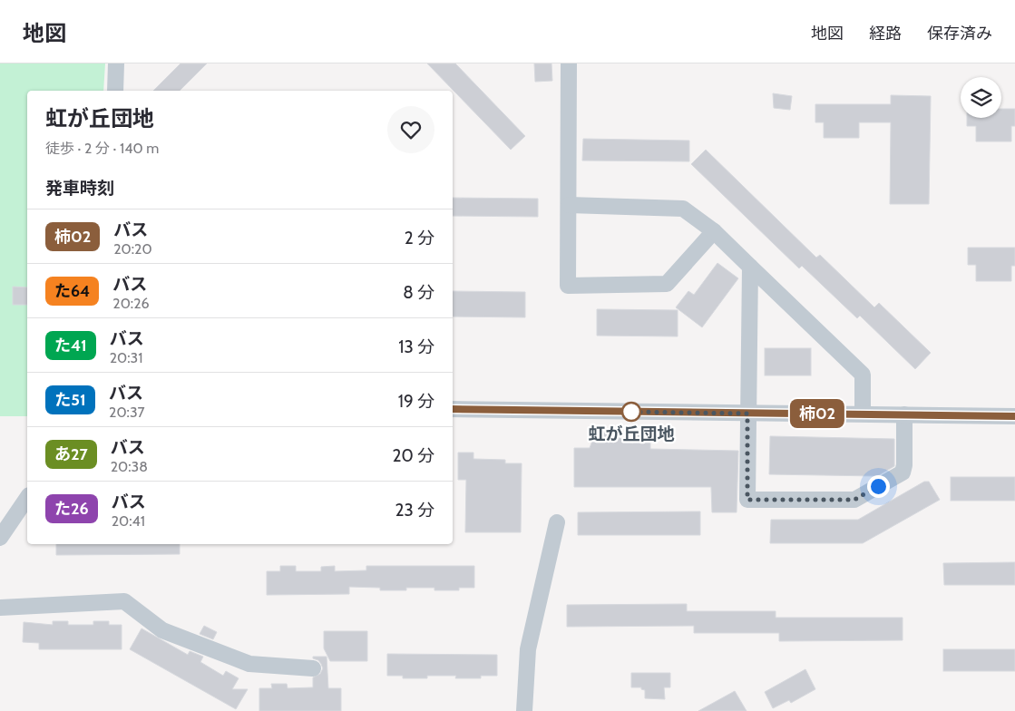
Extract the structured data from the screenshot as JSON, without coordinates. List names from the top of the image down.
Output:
{
  "places": ["虹が丘団地"],
  "lines": ["bus line 柿02"],
  "page": {
    "header": "地図",
    "nav": ["地図", "経路", "保存済み"],
    "on_map": "柿02",
    "heading": [
      ["虹が丘団地", "徒歩 · 2 分 · 140 m"],
      "発車時刻"
    ],
    "list": [
      {
        "mark": "柿02",
        "name": "バス",
        "note": "20:20",
        "value": "2 分"
      },
      {
        "mark": "た64",
        "name": "バス",
        "note": "20:26",
        "value": "8 分"
      },
      {
        "mark": "た41",
        "name": "バス",
        "note": "20:31",
        "value": "13 分"
      },
      {
        "mark": "た51",
        "name": "バス",
        "note": "20:37",
        "value": "19 分"
      },
      {
        "mark": "あ27",
        "name": "バス",
        "note": "20:38",
        "value": "20 分"
      },
      {
        "mark": "た26",
        "name": "バス",
        "note": "20:41",
        "value": "23 分"
      }
    ]
  }
}
